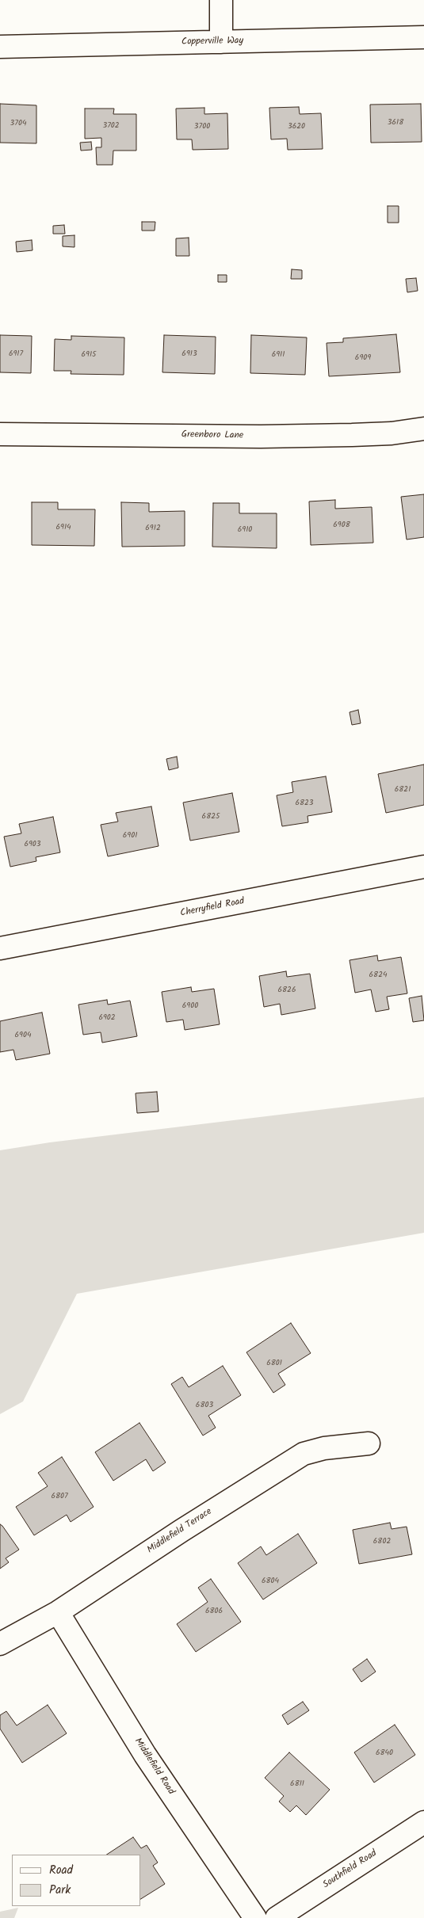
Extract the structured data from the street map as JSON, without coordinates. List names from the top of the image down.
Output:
{
  "streets": {
    "street": [
      "Copperville Way",
      "Greenboro Lane",
      "Cherryfield Road",
      "Middlefield Terrace",
      "Middlefield Road",
      "Southfield Road"
    ]
  },
  "crossings": [
    ["Middlefield Terrace", "Middlefield Road"]
  ],
  "house_numbers": [
    "3618",
    "3704",
    "3702",
    "3700",
    "3620",
    "6917",
    "6913",
    "6915",
    "6911",
    "6909",
    "6908",
    "6914",
    "6912",
    "6910",
    "6821",
    "6823",
    "6825",
    "6901",
    "6903",
    "6824",
    "6826",
    "6900",
    "6902",
    "6904",
    "6801",
    "6803",
    "6807",
    "6802",
    "6804",
    "6806",
    "6840",
    "6811"
  ],
  "legend": ["Road", "Park"]
}
